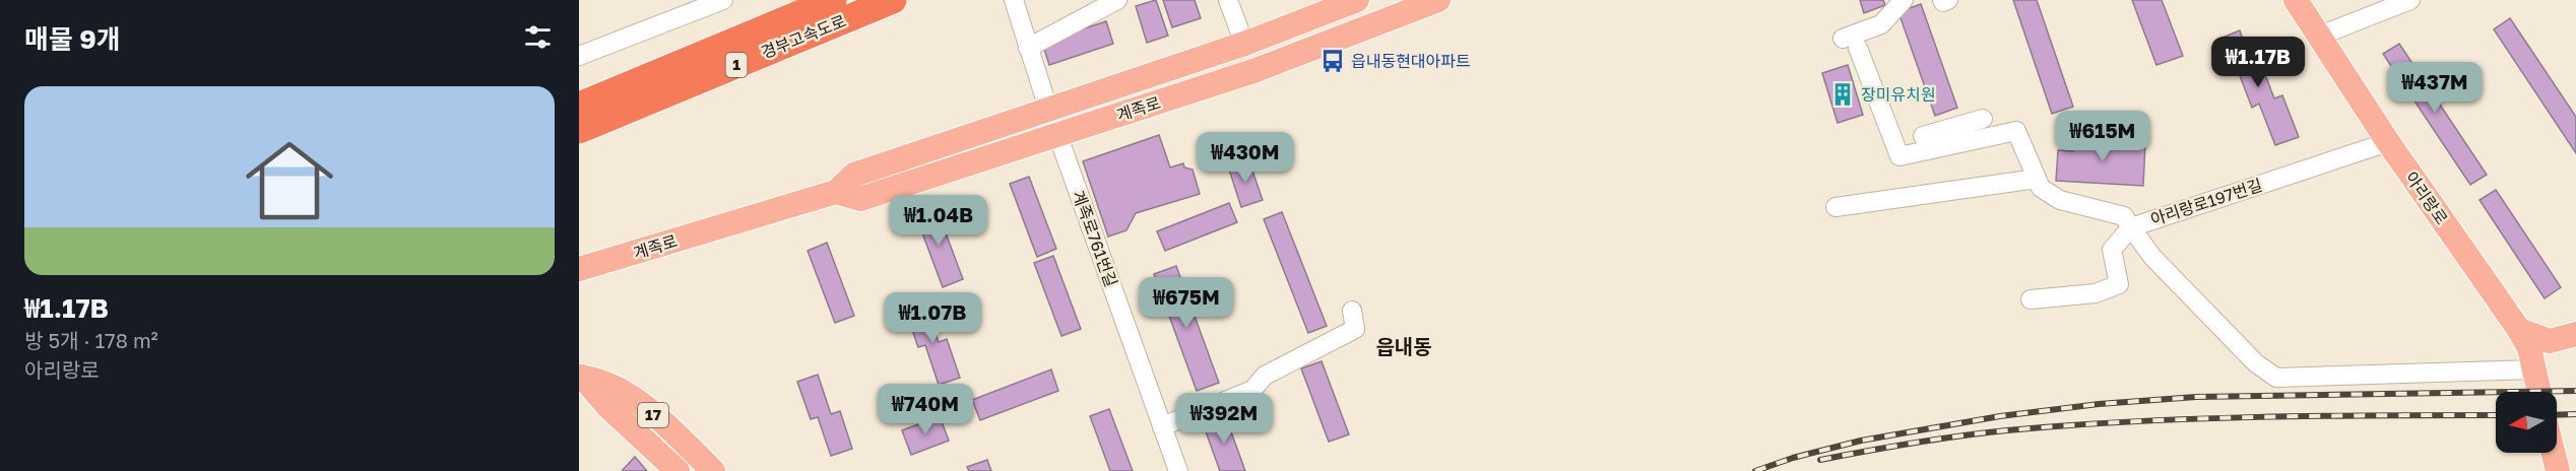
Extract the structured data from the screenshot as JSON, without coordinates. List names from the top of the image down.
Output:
{
  "streets": {
    "highway": ["경부고속도로", "1"],
    "main road": ["계족로", "아리랑로", "17"],
    "street": ["아리랑로197번길", "계족로761번길"]
  },
  "crossings": [
    ["계족로", "계족로761번길"],
    ["아리랑로", "아리랑로197번길"]
  ],
  "districts": ["읍내동"],
  "places": {
    "bus stop": ["읍내동현대아파트"],
    "building": ["장미유치원"]
  },
  "north": "left",
  "page": {
    "heading": "매물 9개",
    "price": [
      "₩1.17B",
      "₩437M",
      "₩615M",
      "₩430M",
      "₩1.04B",
      "₩675M",
      "₩1.07B",
      "₩740M",
      "₩392M"
    ],
    "list": [
      {
        "name": "₩1.17B",
        "note": "방 5개 · 178 m² · 아리랑로"
      }
    ]
  }
}
